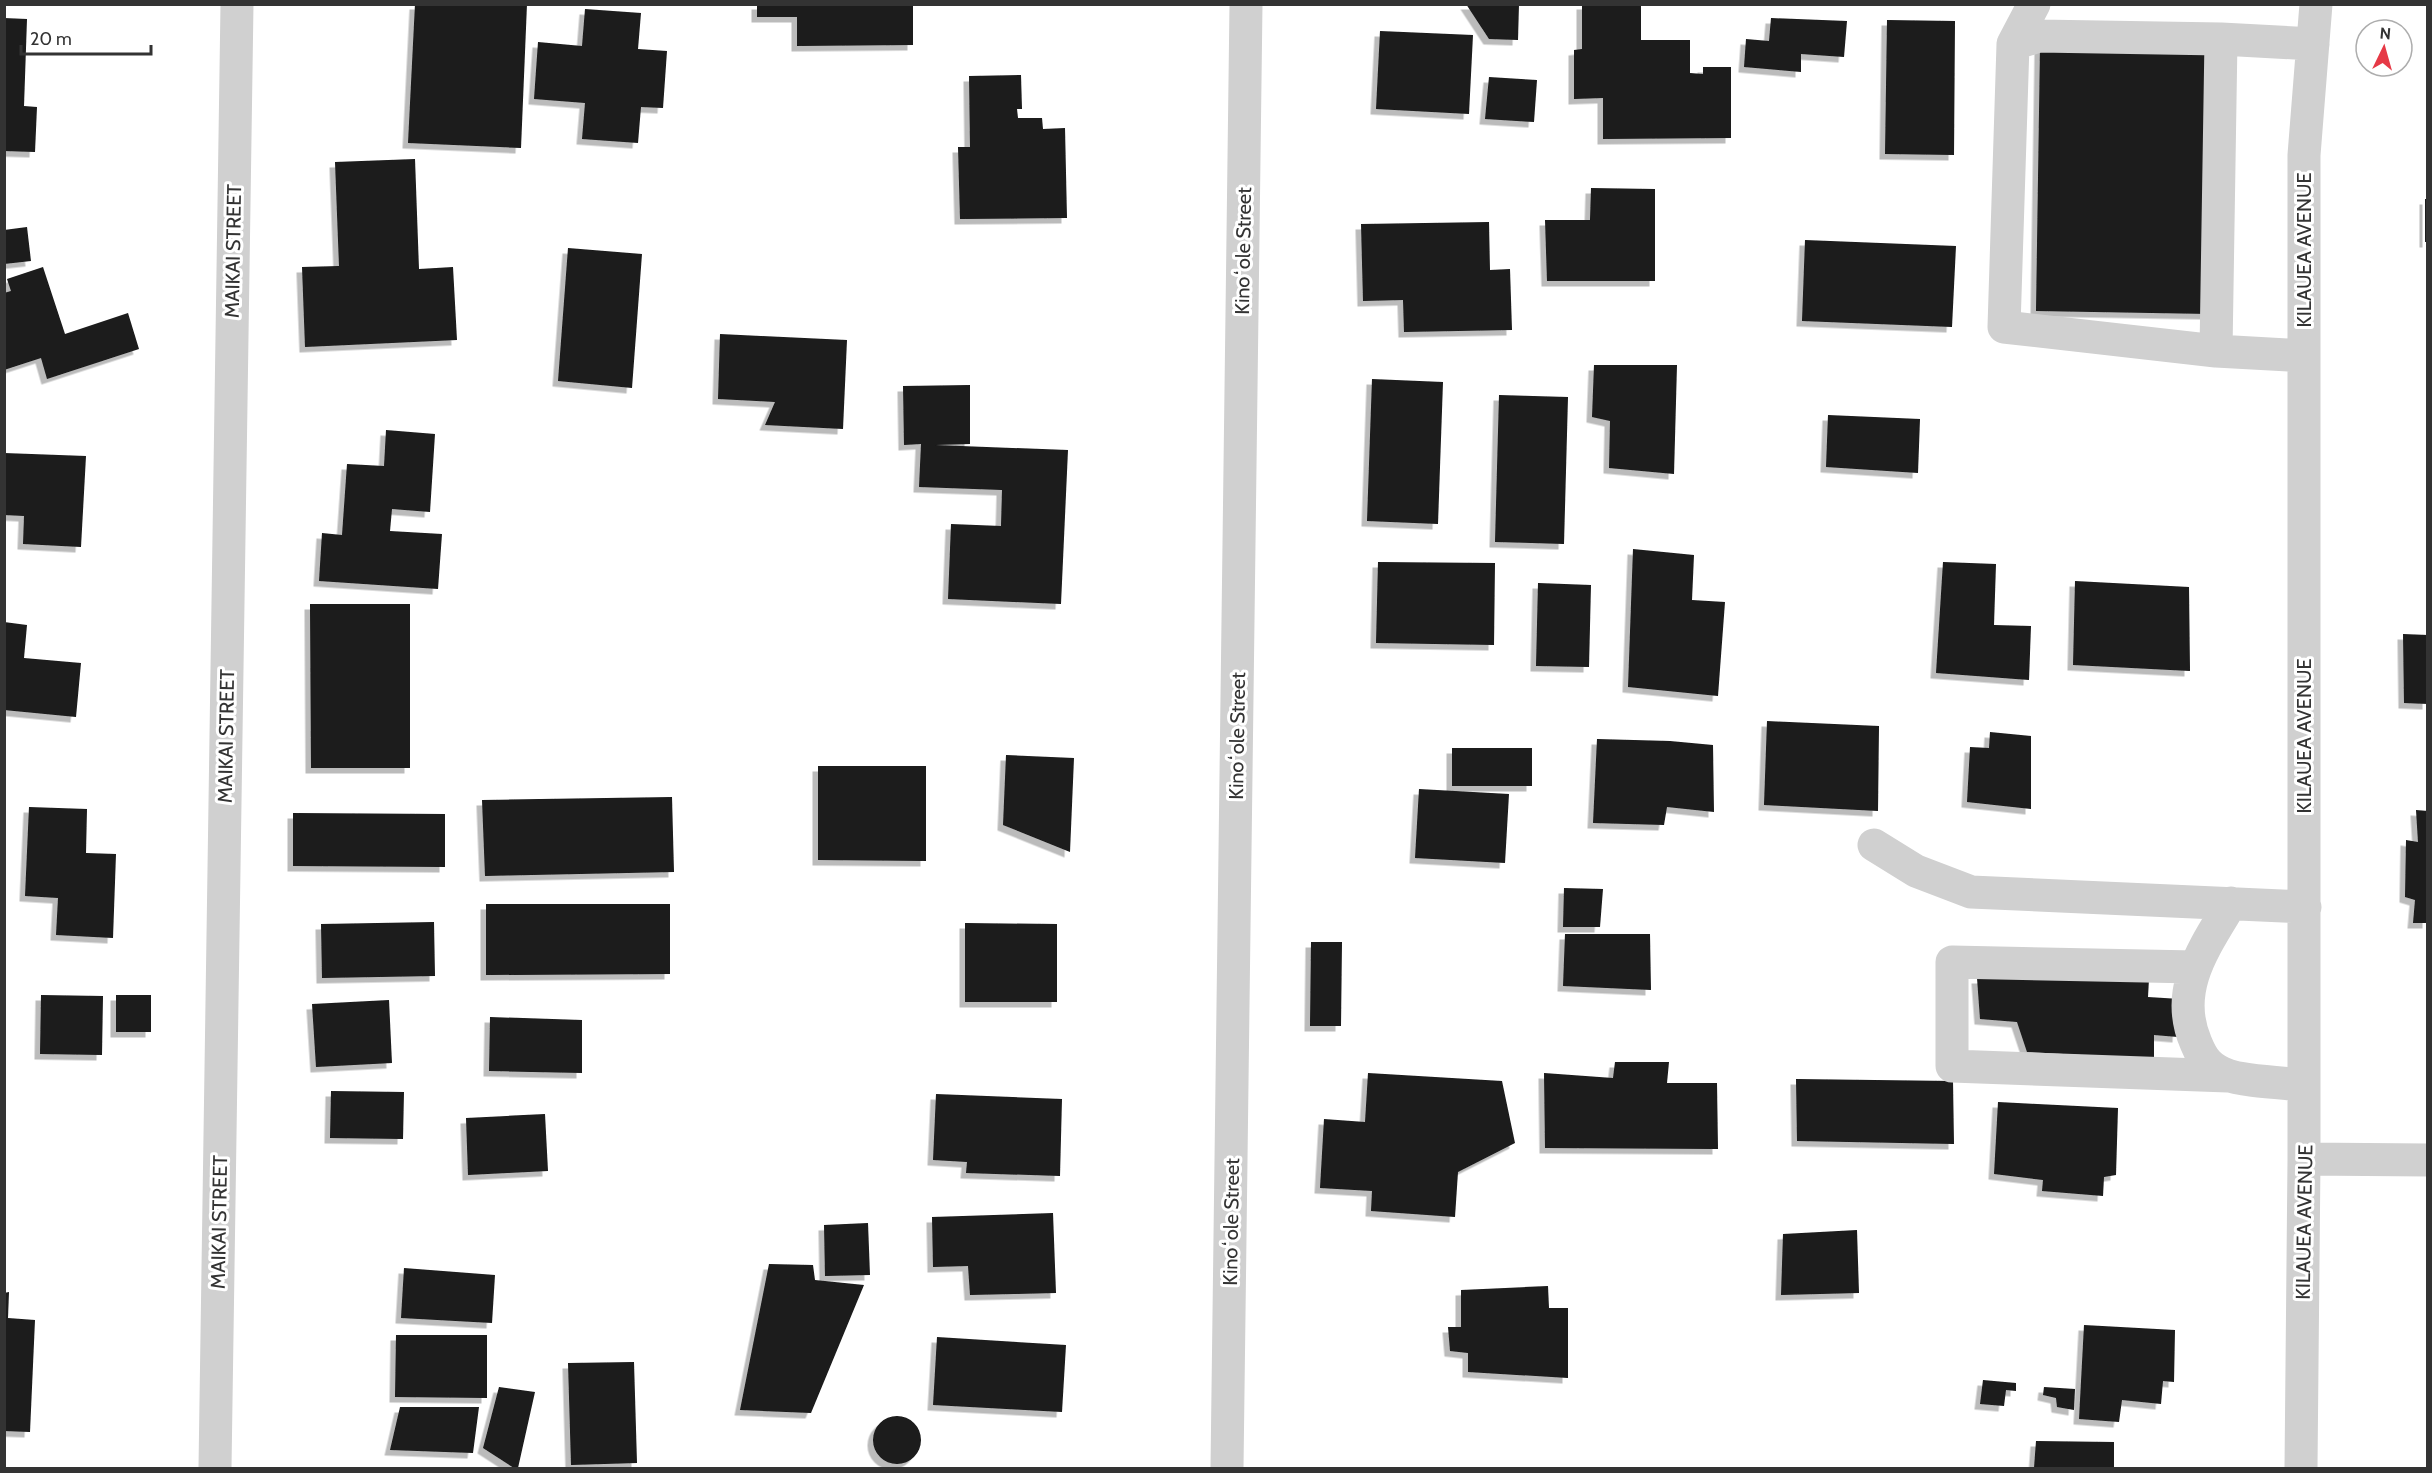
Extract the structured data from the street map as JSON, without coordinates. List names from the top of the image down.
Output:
{
  "streets": {
    "street": ["KILAUEA AVENUE", "MAIKAI STREET", "Kinoʻole Street"]
  },
  "scale_bar": "20 m",
  "north": "top"
}
